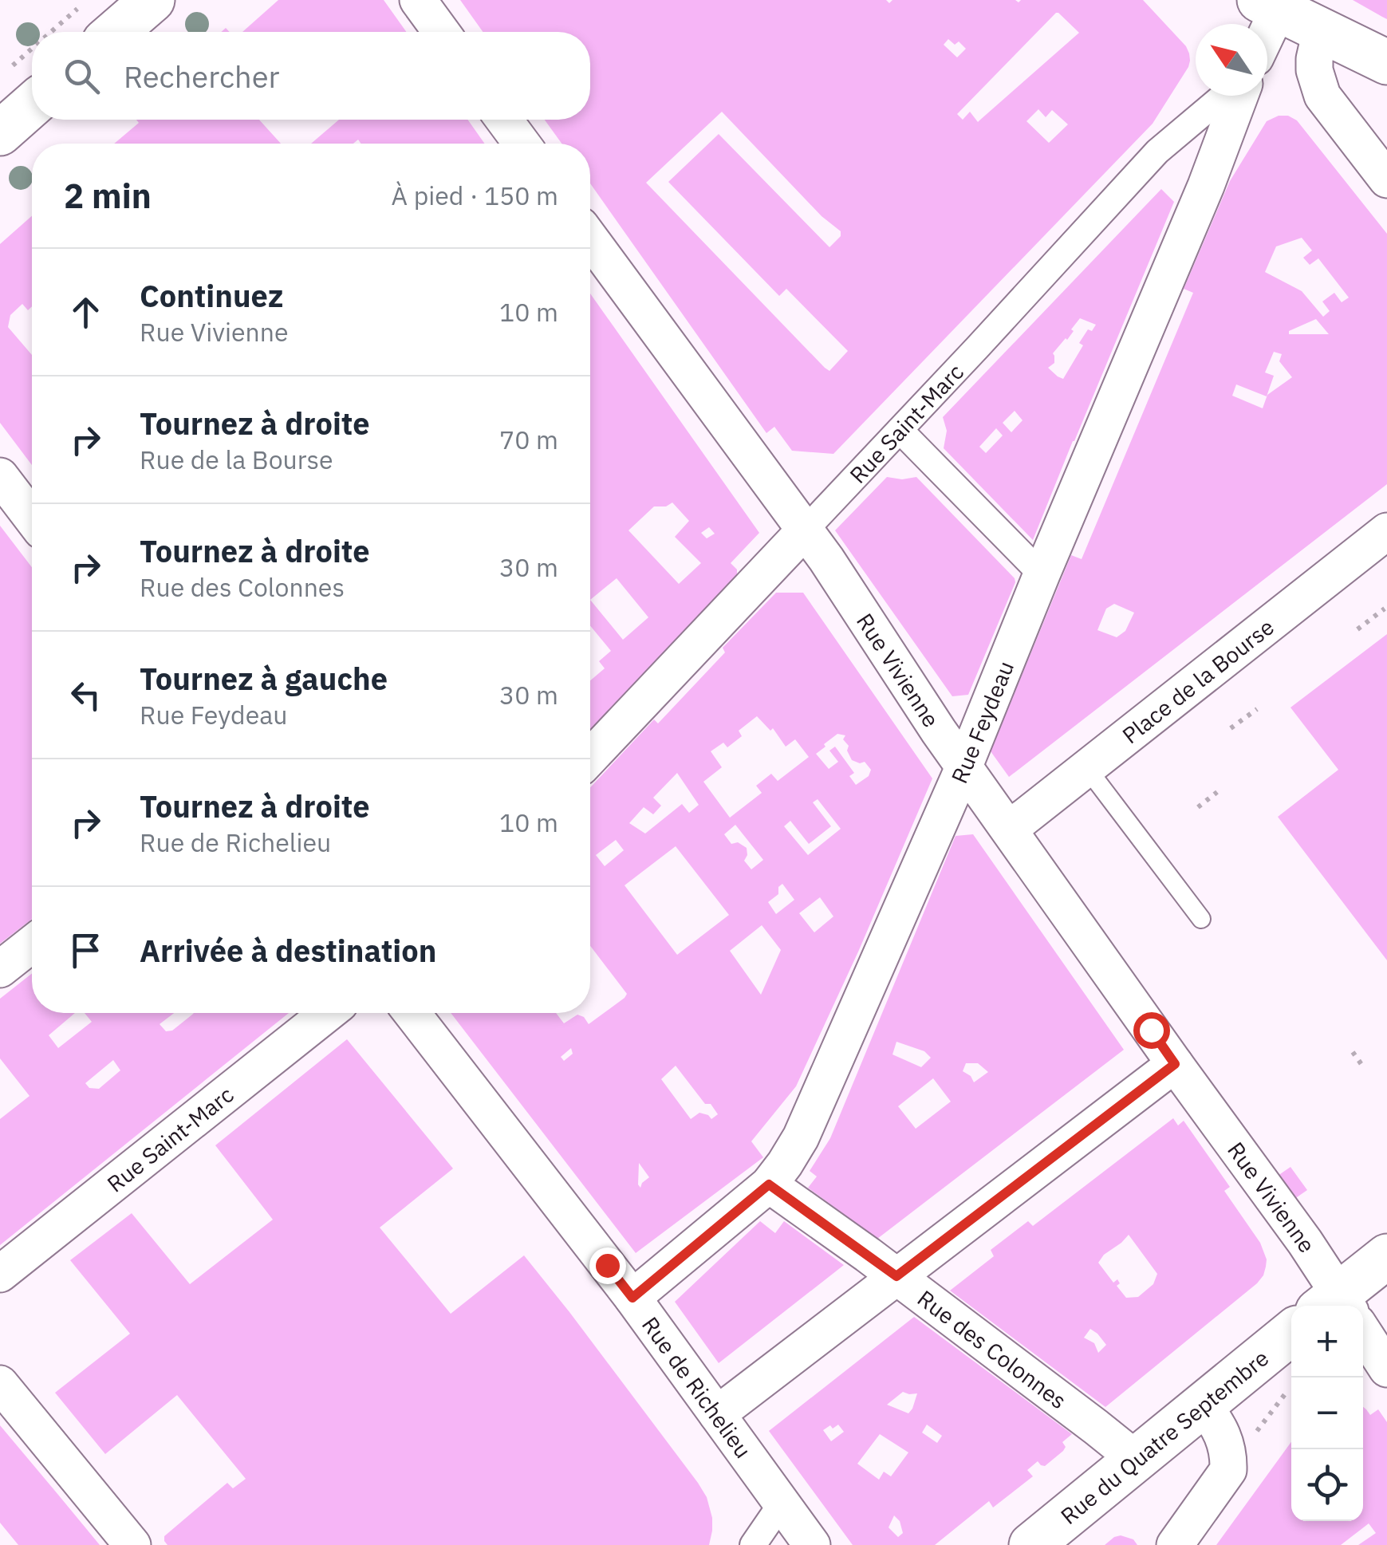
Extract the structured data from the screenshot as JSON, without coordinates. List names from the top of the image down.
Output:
{
  "streets": {
    "main road": ["Rue du Quatre Septembre"],
    "street": [
      "Rue Saint-Marc",
      "Rue Vivienne",
      "Place de la Bourse",
      "Rue Feydeau",
      "Rue des Colonnes",
      "Rue de Richelieu"
    ]
  },
  "crossings": [
    ["Rue Saint-Marc", "Rue Vivienne"],
    ["Rue Vivienne", "Place de la Bourse"],
    ["Rue Vivienne", "Rue Feydeau"],
    ["Rue Feydeau", "Rue des Colonnes"],
    ["Rue Feydeau", "Rue de Richelieu"],
    ["Rue des Colonnes", "Rue du Quatre Septembre"]
  ],
  "north": "top left",
  "page": {
    "search": "Rechercher",
    "heading": ["2 min", "À pied · 150 m"],
    "list": [
      ["Continuez", "Rue Vivienne", "10 m"],
      ["Tournez à droite", "Rue de la Bourse", "70 m"],
      ["Tournez à droite", "Rue des Colonnes", "30 m"],
      ["Tournez à gauche", "Rue Feydeau", "30 m"],
      ["Tournez à droite", "Rue de Richelieu", "10 m"],
      "Arrivée à destination"
    ],
    "map_buttons": ["+", "−"]
  }
}
